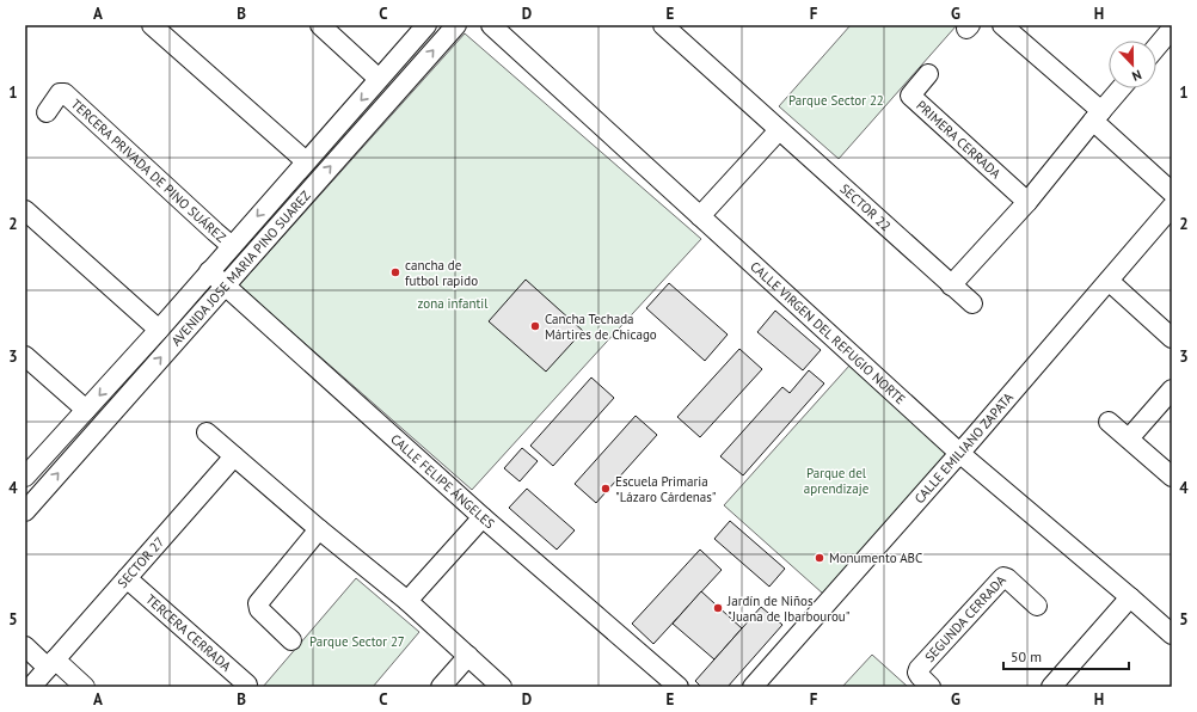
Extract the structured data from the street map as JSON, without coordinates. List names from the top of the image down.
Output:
{
  "streets": {
    "street": [
      "PRIMERA CERRADA",
      "TERCERA PRIVADA DE PINO SUÁREZ",
      "SECTOR 22",
      "AVENIDA JOSE MARIA PINO SUAREZ",
      "CALLE VIRGEN DEL REFUGIO NORTE",
      "CALLE EMILIANO ZAPATA",
      "CALLE FELIPE ÁNGELES",
      "SECTOR 27",
      "SEGUNDA CERRADA",
      "TERCERA CERRADA"
    ]
  },
  "crossings": [
    ["TERCERA PRIVADA DE PINO SUÁREZ", "AVENIDA JOSE MARIA PINO SUAREZ"],
    ["AVENIDA JOSE MARIA PINO SUAREZ", "CALLE FELIPE ÁNGELES"],
    ["CALLE VIRGEN DEL REFUGIO NORTE", "CALLE EMILIANO ZAPATA"],
    ["SECTOR 27", "TERCERA CERRADA"]
  ],
  "parks": [
    "Parque Sector 22",
    "zona infantil",
    "Parque del aprendizaje",
    "Parque Sector 27"
  ],
  "places": [
    "cancha de futbol rapido",
    "Cancha Techada Mártires de Chicago",
    "Escuela Primaria \"Lázaro Cárdenas\"",
    "Monumento ABC",
    "Jardín de Niños \"Juana de Ibarbourou\""
  ],
  "scale_bar": "50 m",
  "north": "bottom",
  "grid": {
    "columns": [
      "A",
      "B",
      "C",
      "D",
      "E",
      "F",
      "G",
      "H"
    ],
    "rows": [
      "1",
      "2",
      "3",
      "4",
      "5"
    ]
  }
}
